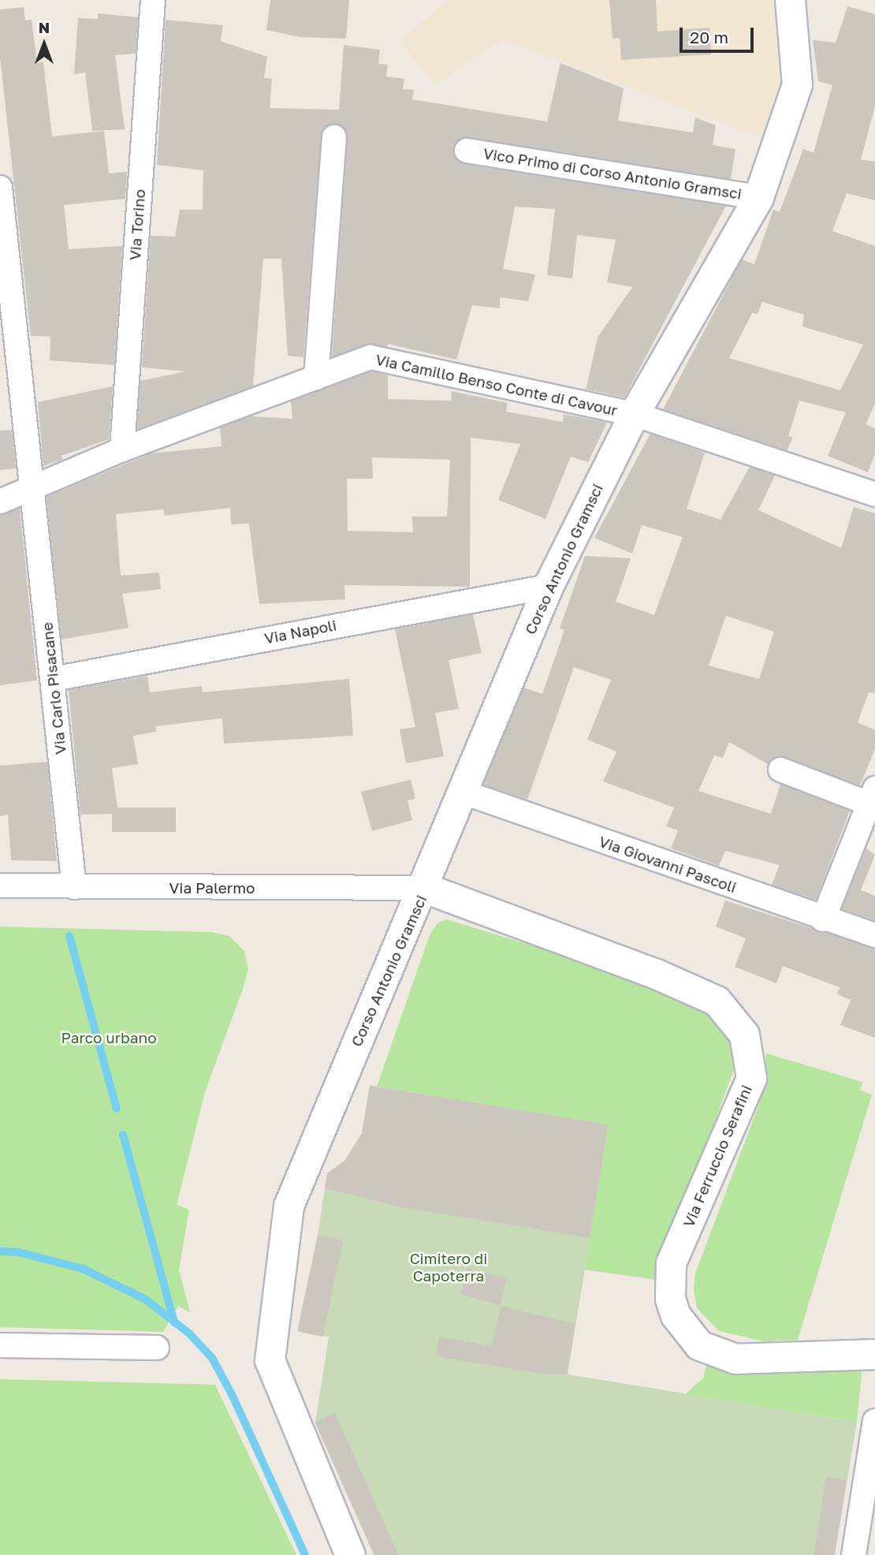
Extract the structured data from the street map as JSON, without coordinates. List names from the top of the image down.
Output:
{
  "streets": {
    "street": [
      "Vico Primo di Corso Antonio Gramsci",
      "Via Torino",
      "Via Camillo Benso Conte di Cavour",
      "Corso Antonio Gramsci",
      "Via Napoli",
      "Via Carlo Pisacane",
      "Via Giovanni Pascoli",
      "Via Palermo",
      "Via Ferruccio Serafini"
    ]
  },
  "crossings": [
    ["Vico Primo di Corso Antonio Gramsci", "Corso Antonio Gramsci"],
    ["Via Torino", "Via Camillo Benso Conte di Cavour"],
    ["Via Camillo Benso Conte di Cavour", "Corso Antonio Gramsci"],
    ["Via Camillo Benso Conte di Cavour", "Via Carlo Pisacane"],
    ["Corso Antonio Gramsci", "Via Napoli"],
    ["Corso Antonio Gramsci", "Via Giovanni Pascoli"],
    ["Corso Antonio Gramsci", "Via Palermo"],
    ["Corso Antonio Gramsci", "Via Ferruccio Serafini"],
    ["Via Napoli", "Via Carlo Pisacane"],
    ["Via Carlo Pisacane", "Via Palermo"],
    ["Via Palermo", "Via Ferruccio Serafini"]
  ],
  "parks": ["Parco urbano", "Cimitero di Capoterra"],
  "scale_bar": "20 m",
  "north": "top"
}
